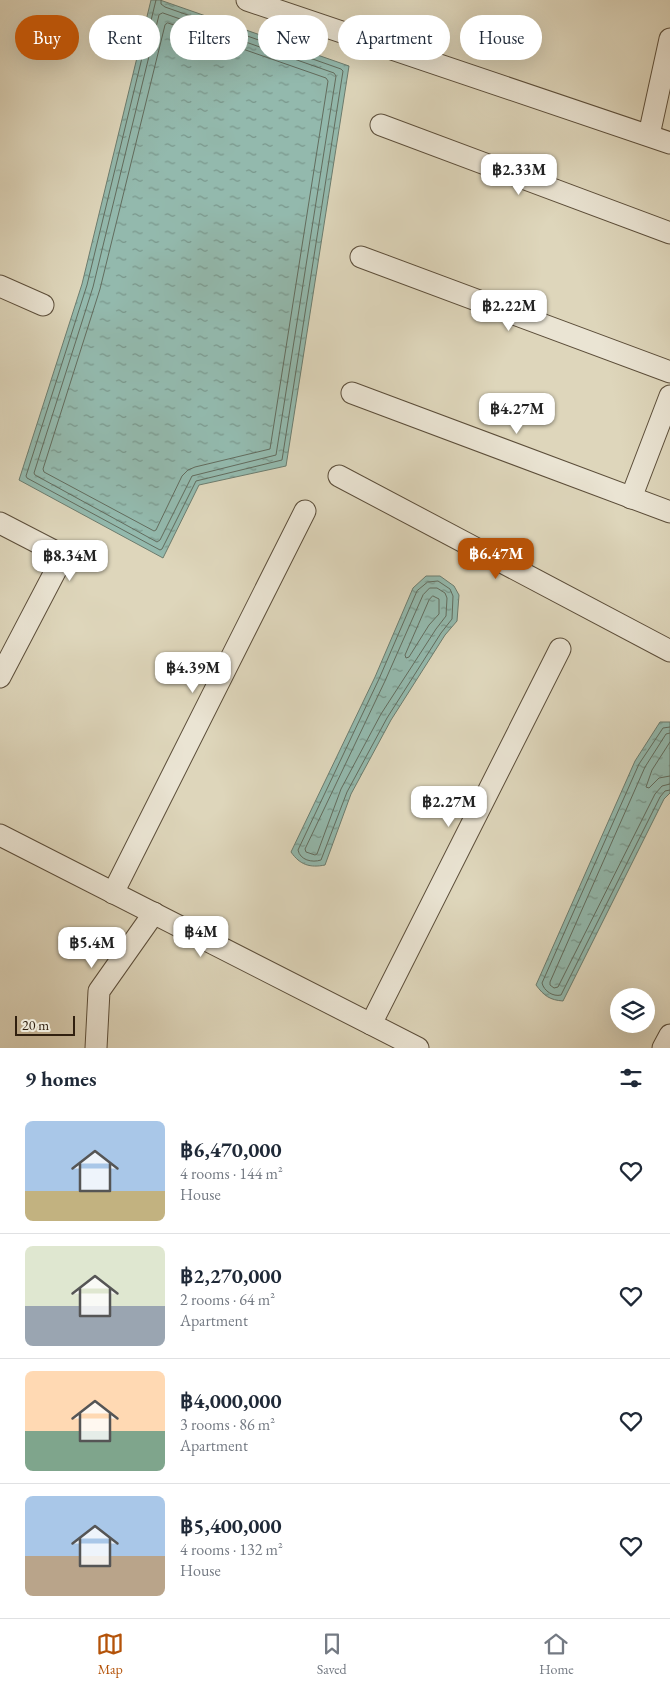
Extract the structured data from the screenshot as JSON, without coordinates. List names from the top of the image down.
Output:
{
  "scale_bar": "20 m",
  "page": {
    "chip": [
      "Buy",
      "Rent",
      "Filters",
      "New",
      "Apartment",
      "House"
    ],
    "price": [
      "฿2.33M",
      "฿2.22M",
      "฿4.27M",
      "฿6.47M",
      "฿8.34M",
      "฿4.39M",
      "฿2.27M",
      "฿4M",
      "฿5.4M"
    ],
    "scale": "20 m",
    "heading": "9 homes",
    "list": [
      {
        "name": "฿6,470,000",
        "note": "4 rooms · 144 m² · House"
      },
      {
        "name": "฿2,270,000",
        "note": "2 rooms · 64 m² · Apartment"
      },
      {
        "name": "฿4,000,000",
        "note": "3 rooms · 86 m² · Apartment"
      },
      {
        "name": "฿5,400,000",
        "note": "4 rooms · 132 m² · House"
      }
    ],
    "tabs": ["Map", "Saved", "Home"]
  }
}
